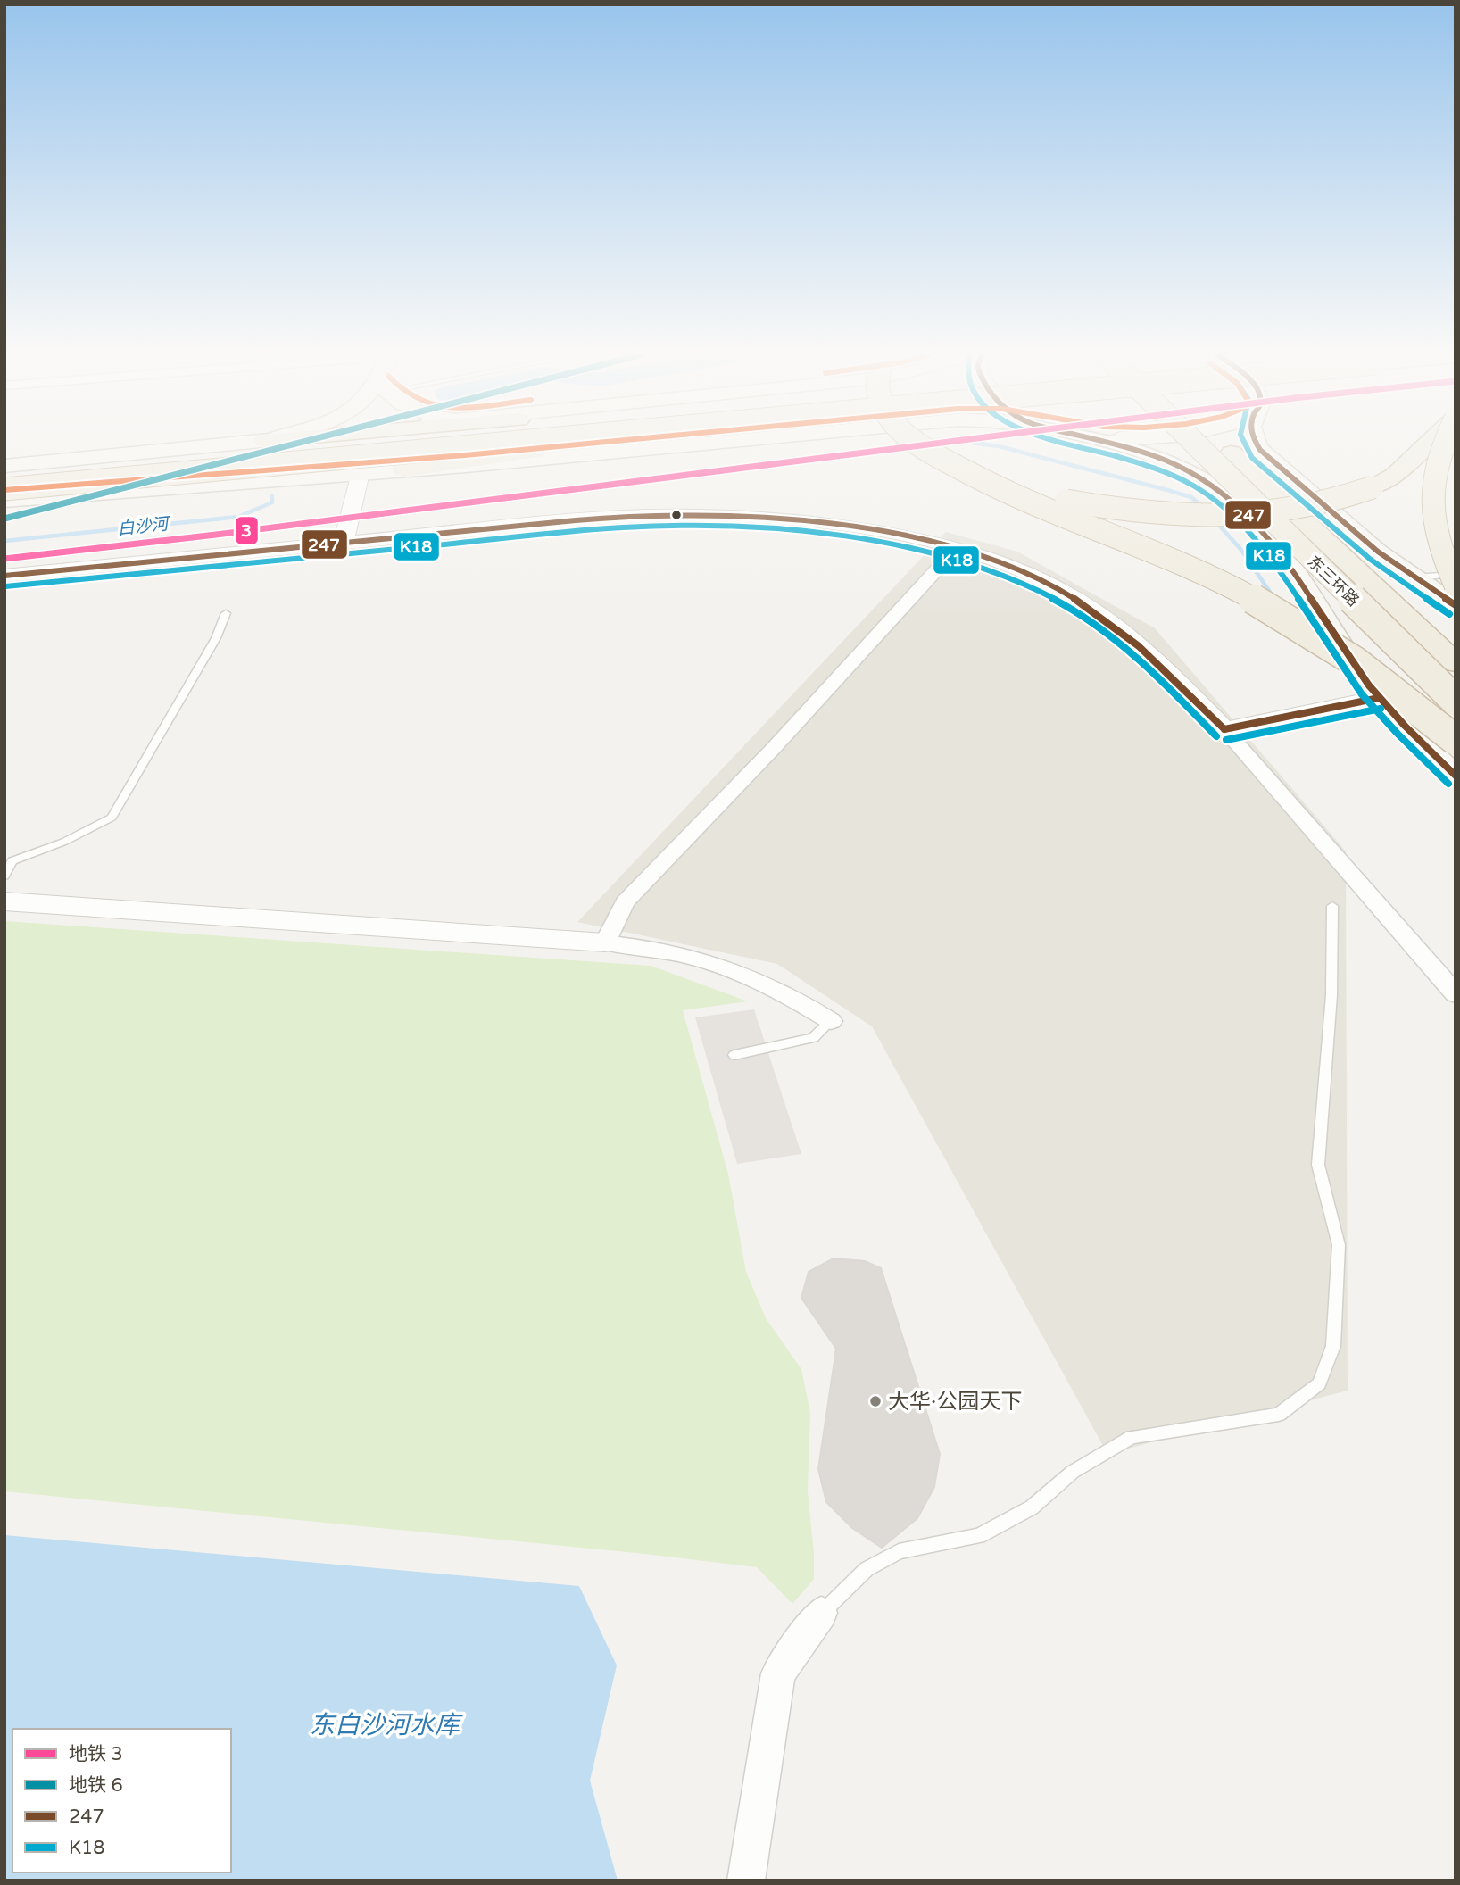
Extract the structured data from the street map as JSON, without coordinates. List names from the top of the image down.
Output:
{
  "streets": {
    "highway": ["东三环路"]
  },
  "water": ["白沙河", "东白沙河水库"],
  "places": ["大华·公园天下"],
  "lines": [
    "metro line 3",
    "metro line 6",
    "transit line 247",
    "transit line K18"
  ],
  "legend": [
    "地铁 3",
    "地铁 6",
    "247",
    "K18"
  ]
}
